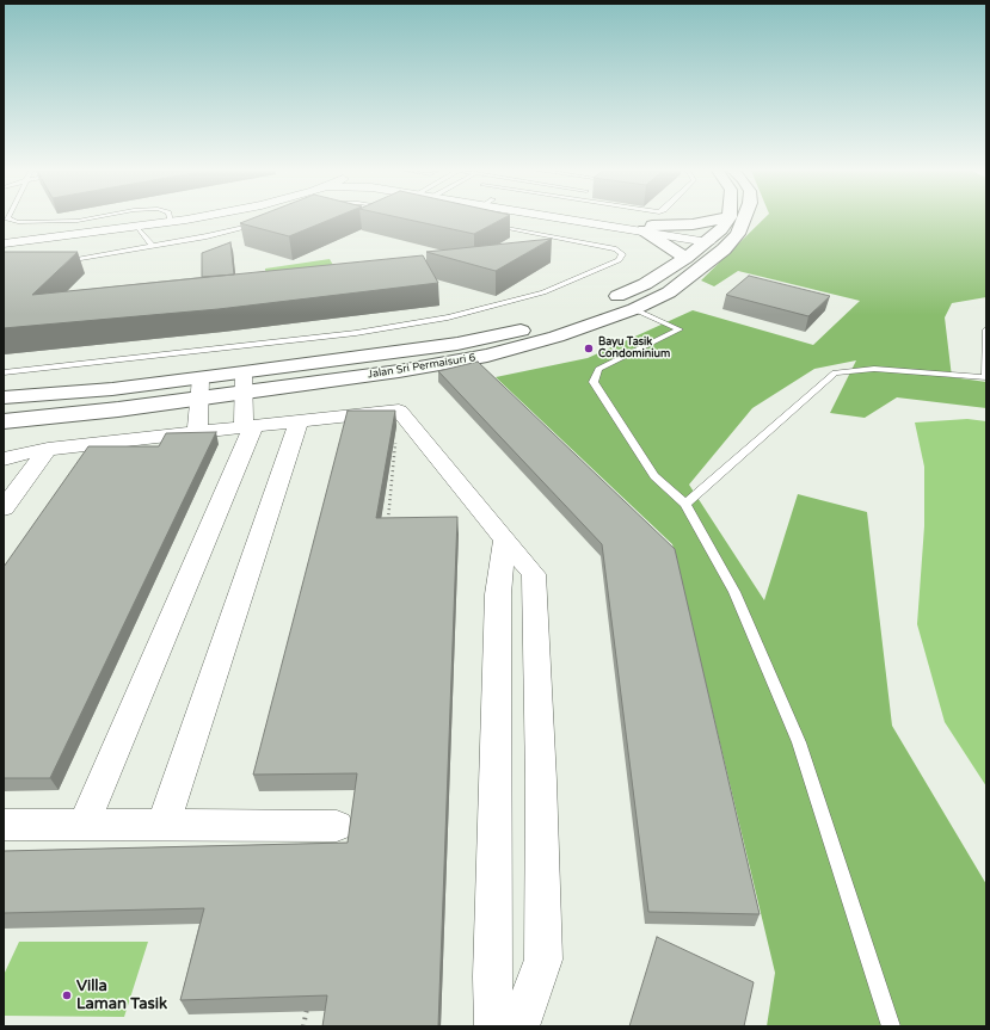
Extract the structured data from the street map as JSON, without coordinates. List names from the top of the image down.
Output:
{
  "streets": {
    "street": ["Jalan Sri Permaisuri 6"]
  },
  "places": ["Bayu Tasik Condominium", "Villa Laman Tasik"]
}
